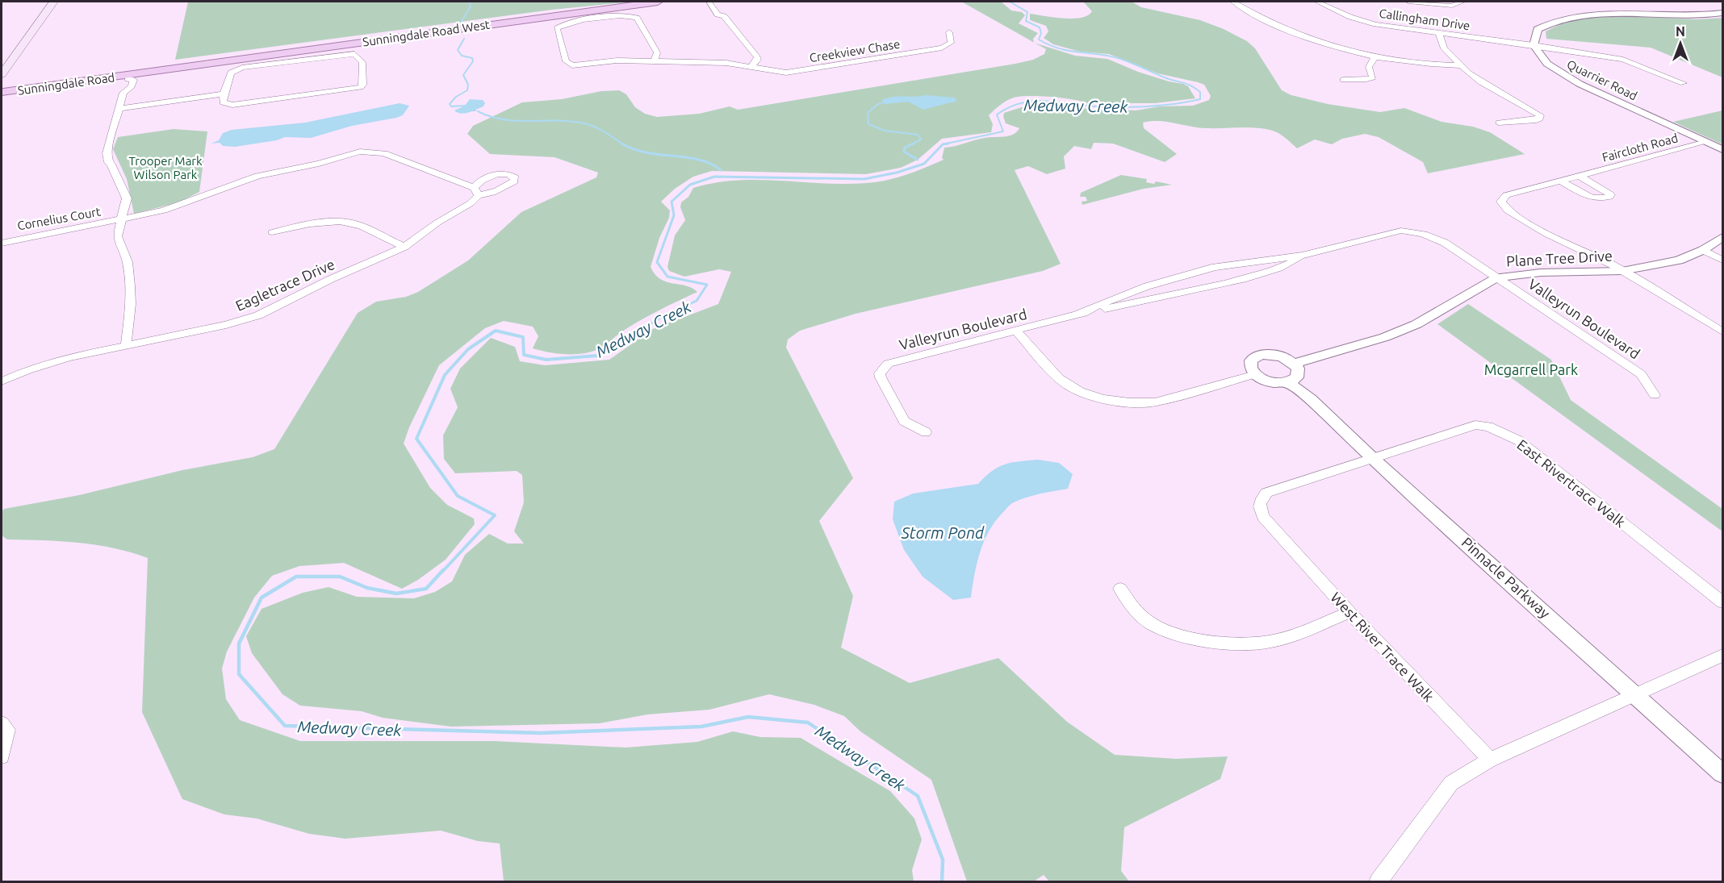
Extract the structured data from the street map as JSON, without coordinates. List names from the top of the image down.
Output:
{
  "streets": {
    "main road": ["Sunningdale Road West", "Sunningdale Road"],
    "street": [
      "Callingham Drive",
      "Creekview Chase",
      "Quarrier Road",
      "Faircloth Road",
      "Cornelius Court",
      "Plane Tree Drive",
      "Eagletrace Drive",
      "Valleyrun Boulevard",
      "East Rivertrace Walk",
      "Pinnacle Parkway",
      "West River Trace Walk"
    ]
  },
  "crossings": [
    ["Callingham Drive", "Quarrier Road"],
    ["Sunningdale Road West", "Sunningdale Road"],
    ["Quarrier Road", "Faircloth Road"],
    ["Faircloth Road", "Plane Tree Drive"],
    ["Cornelius Court", "Eagletrace Drive"],
    ["Plane Tree Drive", "Valleyrun Boulevard"],
    ["East Rivertrace Walk", "Pinnacle Parkway"],
    ["East Rivertrace Walk", "West River Trace Walk"],
    ["Pinnacle Parkway", "West River Trace Walk"]
  ],
  "water": ["Medway Creek", "Storm Pond"],
  "parks": ["Trooper Mark Wilson Park", "Mcgarrell Park"],
  "north": "top"
}
